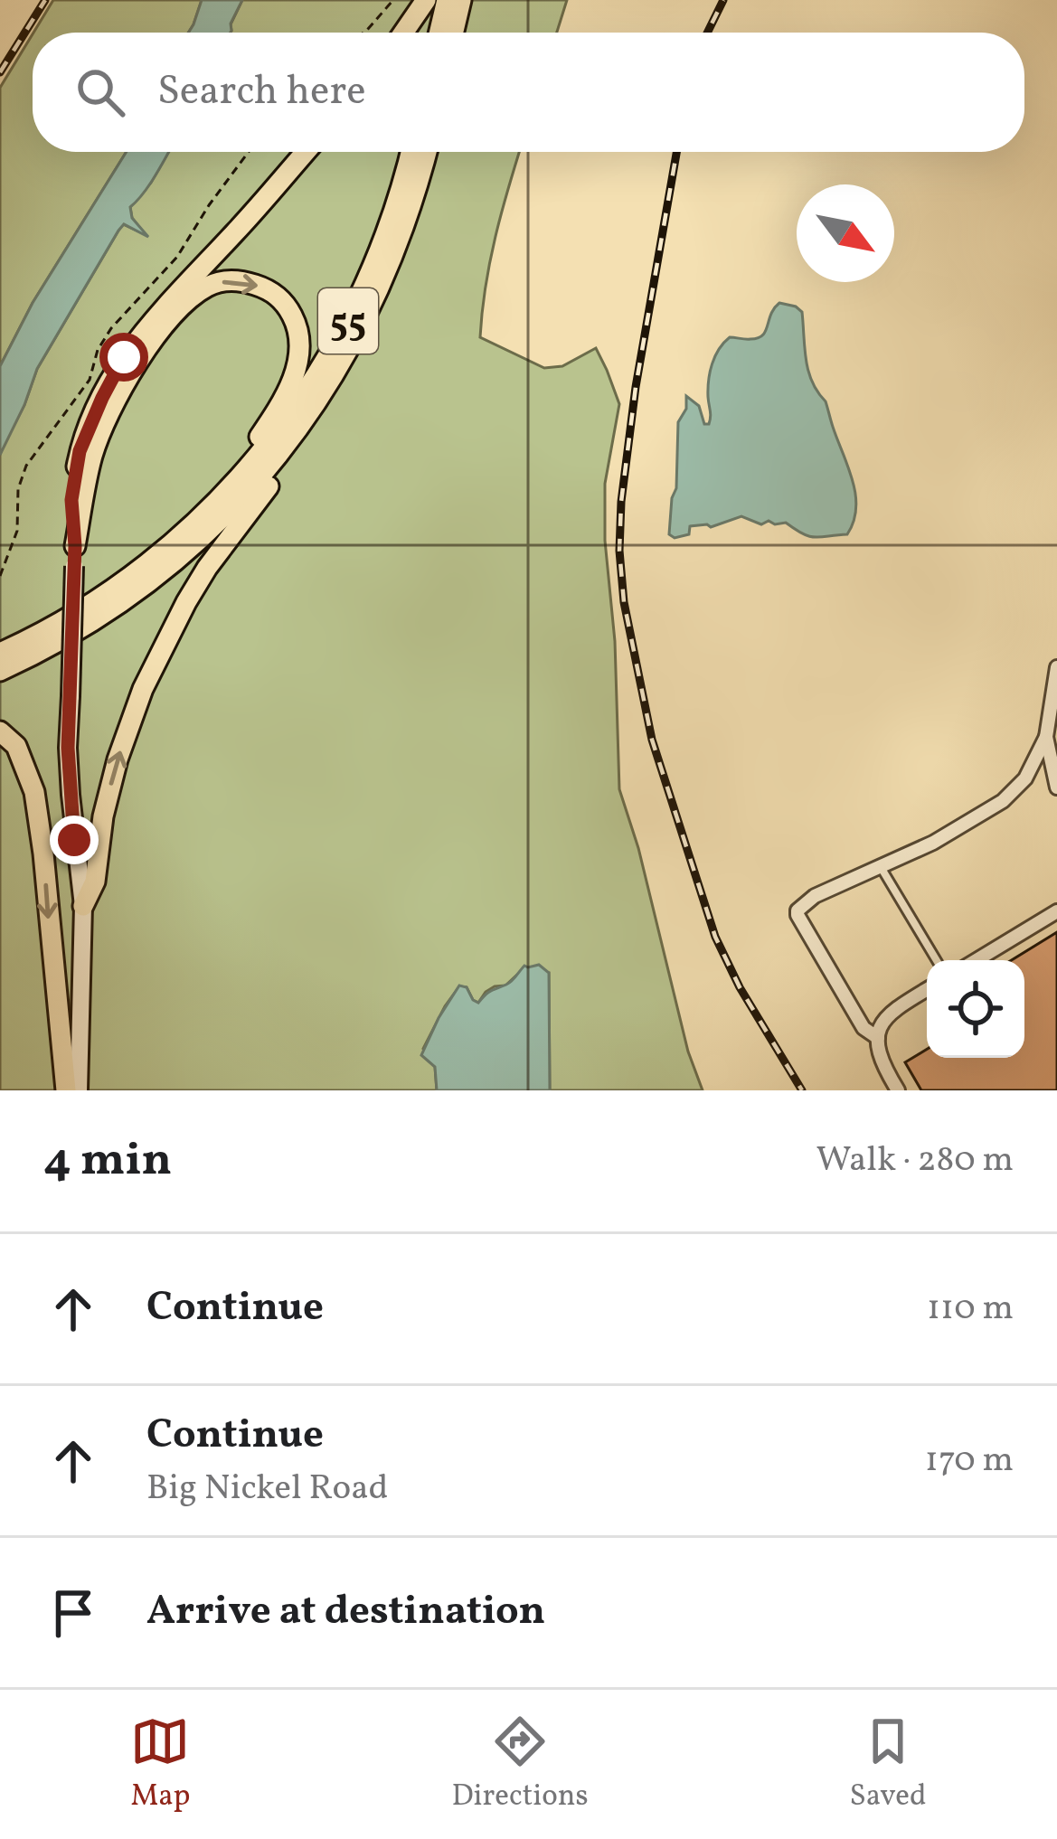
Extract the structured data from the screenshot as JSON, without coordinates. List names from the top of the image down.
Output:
{
  "streets": {
    "main road": ["55"]
  },
  "north": "bottom right",
  "page": {
    "search": "Search here",
    "heading": ["4 min", "Walk · 280 m"],
    "list": [
      ["Continue", "110 m"],
      ["Continue", "Big Nickel Road", "170 m"],
      "Arrive at destination"
    ],
    "nav": ["Map", "Directions", "Saved"]
  }
}
